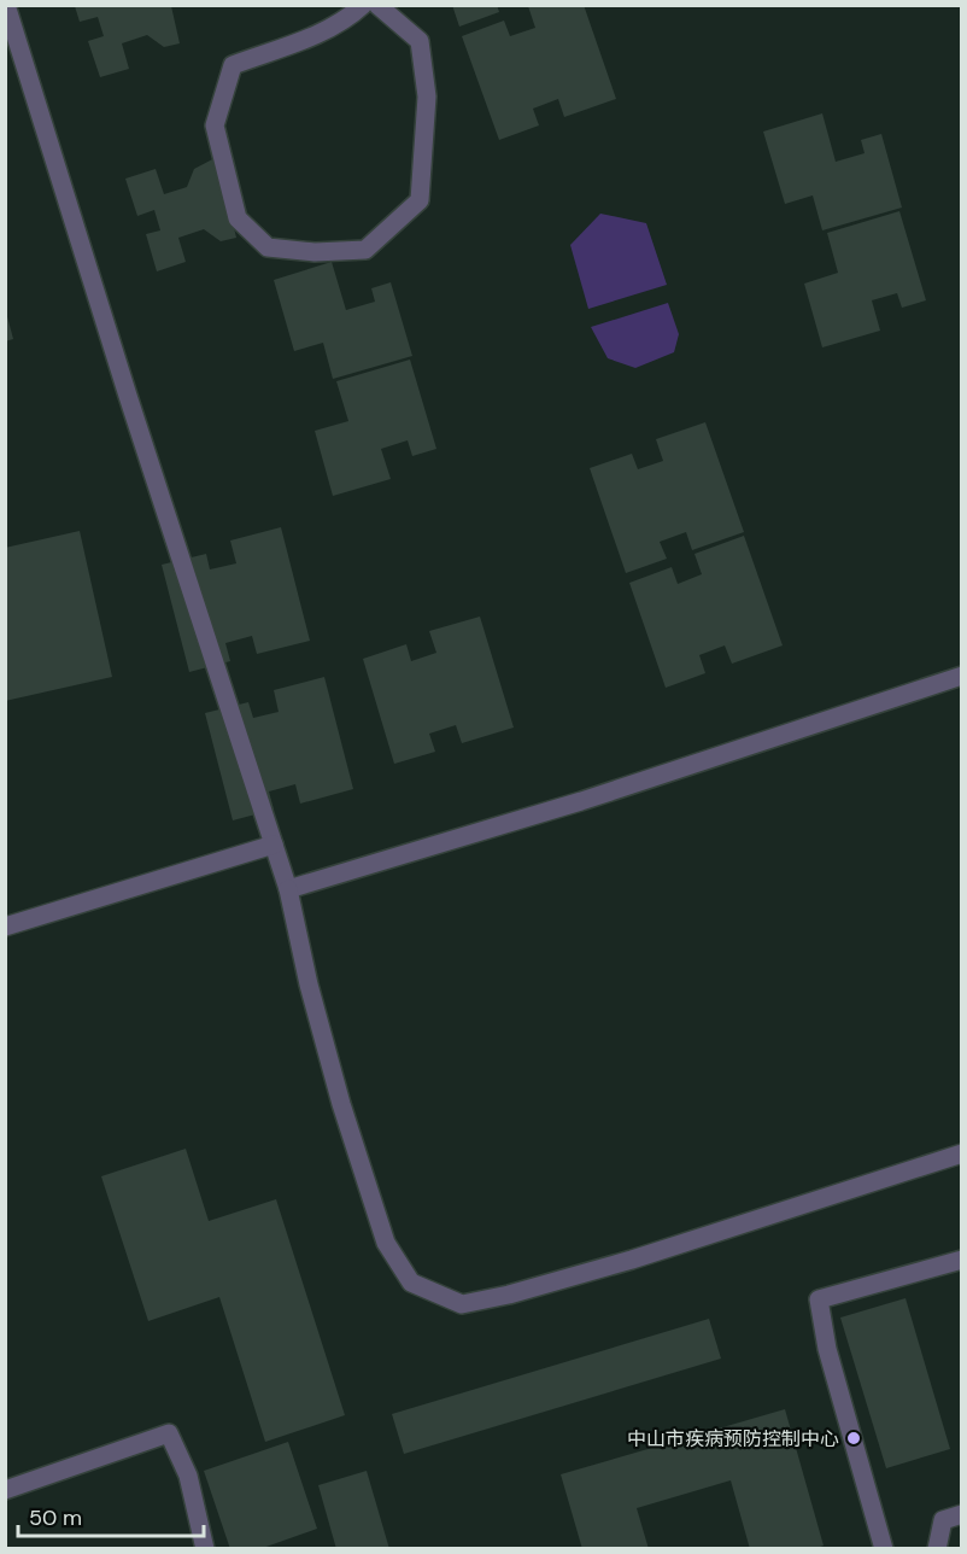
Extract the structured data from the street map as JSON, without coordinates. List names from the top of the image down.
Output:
{
  "places": ["中山市疾病预防控制中心"],
  "scale_bar": "50 m"
}
